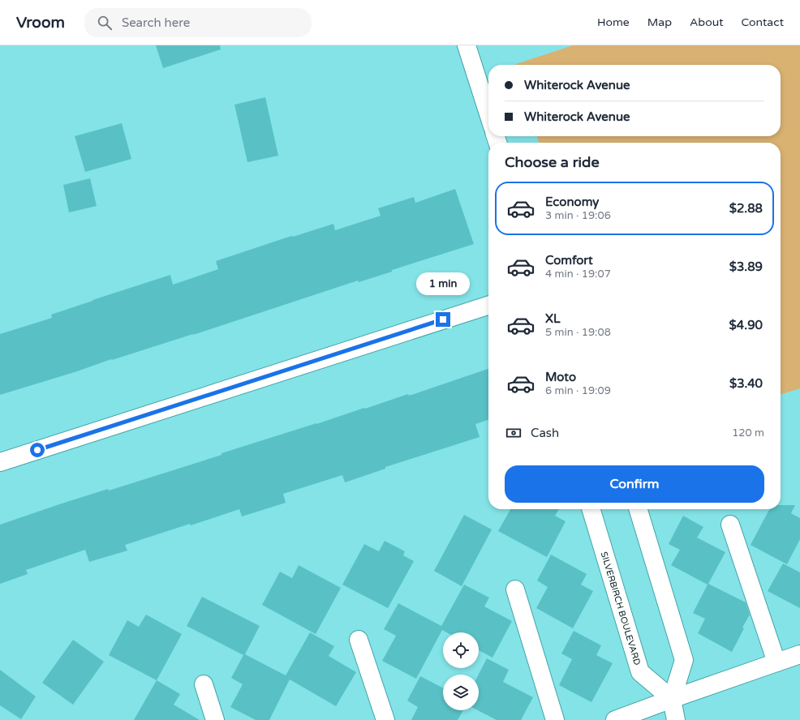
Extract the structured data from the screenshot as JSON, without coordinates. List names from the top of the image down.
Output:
{
  "streets": {
    "street": ["SILVERBIRCH BOULEVARD"]
  },
  "page": {
    "header": "Vroom",
    "search": "Search here",
    "nav": [
      "Home",
      "Map",
      "About",
      "Contact"
    ],
    "banner": ["Whiterock Avenue", "Whiterock Avenue"],
    "heading": "Choose a ride",
    "list": [
      {
        "name": "Economy",
        "note": "3 min · 19:06",
        "value": "$2.88"
      },
      {
        "name": "Comfort",
        "note": "4 min · 19:07",
        "value": "$3.89"
      },
      {
        "name": "XL",
        "note": "5 min · 19:08",
        "value": "$4.90"
      },
      {
        "name": "Moto",
        "note": "6 min · 19:09",
        "value": "$3.40"
      }
    ],
    "bubble": "1 min",
    "pay": ["Cash", "120 m"],
    "buttons": "Confirm"
  }
}
